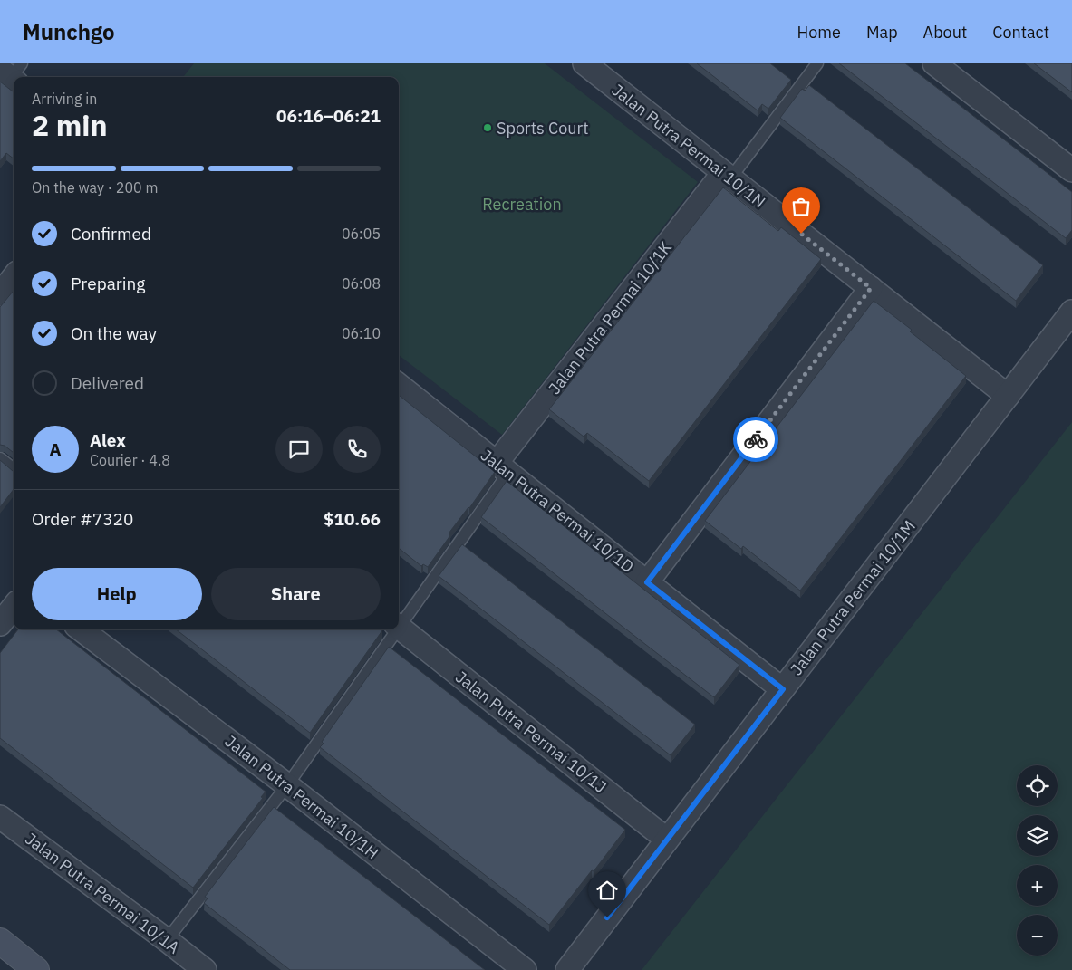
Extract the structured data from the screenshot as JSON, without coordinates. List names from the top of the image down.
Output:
{
  "streets": {
    "street": [
      "Jalan Putra Permai 10/1N",
      "Jalan Putra Permai 10/1K",
      "Jalan Putra Permai 10/1D",
      "Jalan Putra Permai 10/1M",
      "Jalan Putra Permai 10/1J",
      "Jalan Putra Permai 10/1H",
      "Jalan Putra Permai 10/1A"
    ]
  },
  "crossings": [
    ["Jalan Putra Permai 10/1N", "Jalan Putra Permai 10/1K"],
    ["Jalan Putra Permai 10/1N", "Jalan Putra Permai 10/1M"],
    ["Jalan Putra Permai 10/1K", "Jalan Putra Permai 10/1D"],
    ["Jalan Putra Permai 10/1D", "Jalan Putra Permai 10/1M"],
    ["Jalan Putra Permai 10/1M", "Jalan Putra Permai 10/1J"]
  ],
  "parks": ["Recreation"],
  "places": ["Sports Court"],
  "page": {
    "header": "Munchgo",
    "nav": [
      "Home",
      "Map",
      "About",
      "Contact"
    ],
    "heading": ["2 min", "Arriving in", "06:16–06:21"],
    "panel": [
      "Alex",
      "Courier · 4.8",
      "Order #7320",
      "$10.66"
    ],
    "bar": "On the way · 200 m",
    "list": [
      ["Confirmed", "06:05"],
      ["Preparing", "06:08"],
      ["On the way", "06:10"],
      "Delivered"
    ],
    "round": "A",
    "buttons": ["Help", "Share"],
    "map_buttons": ["+", "−"]
  }
}
